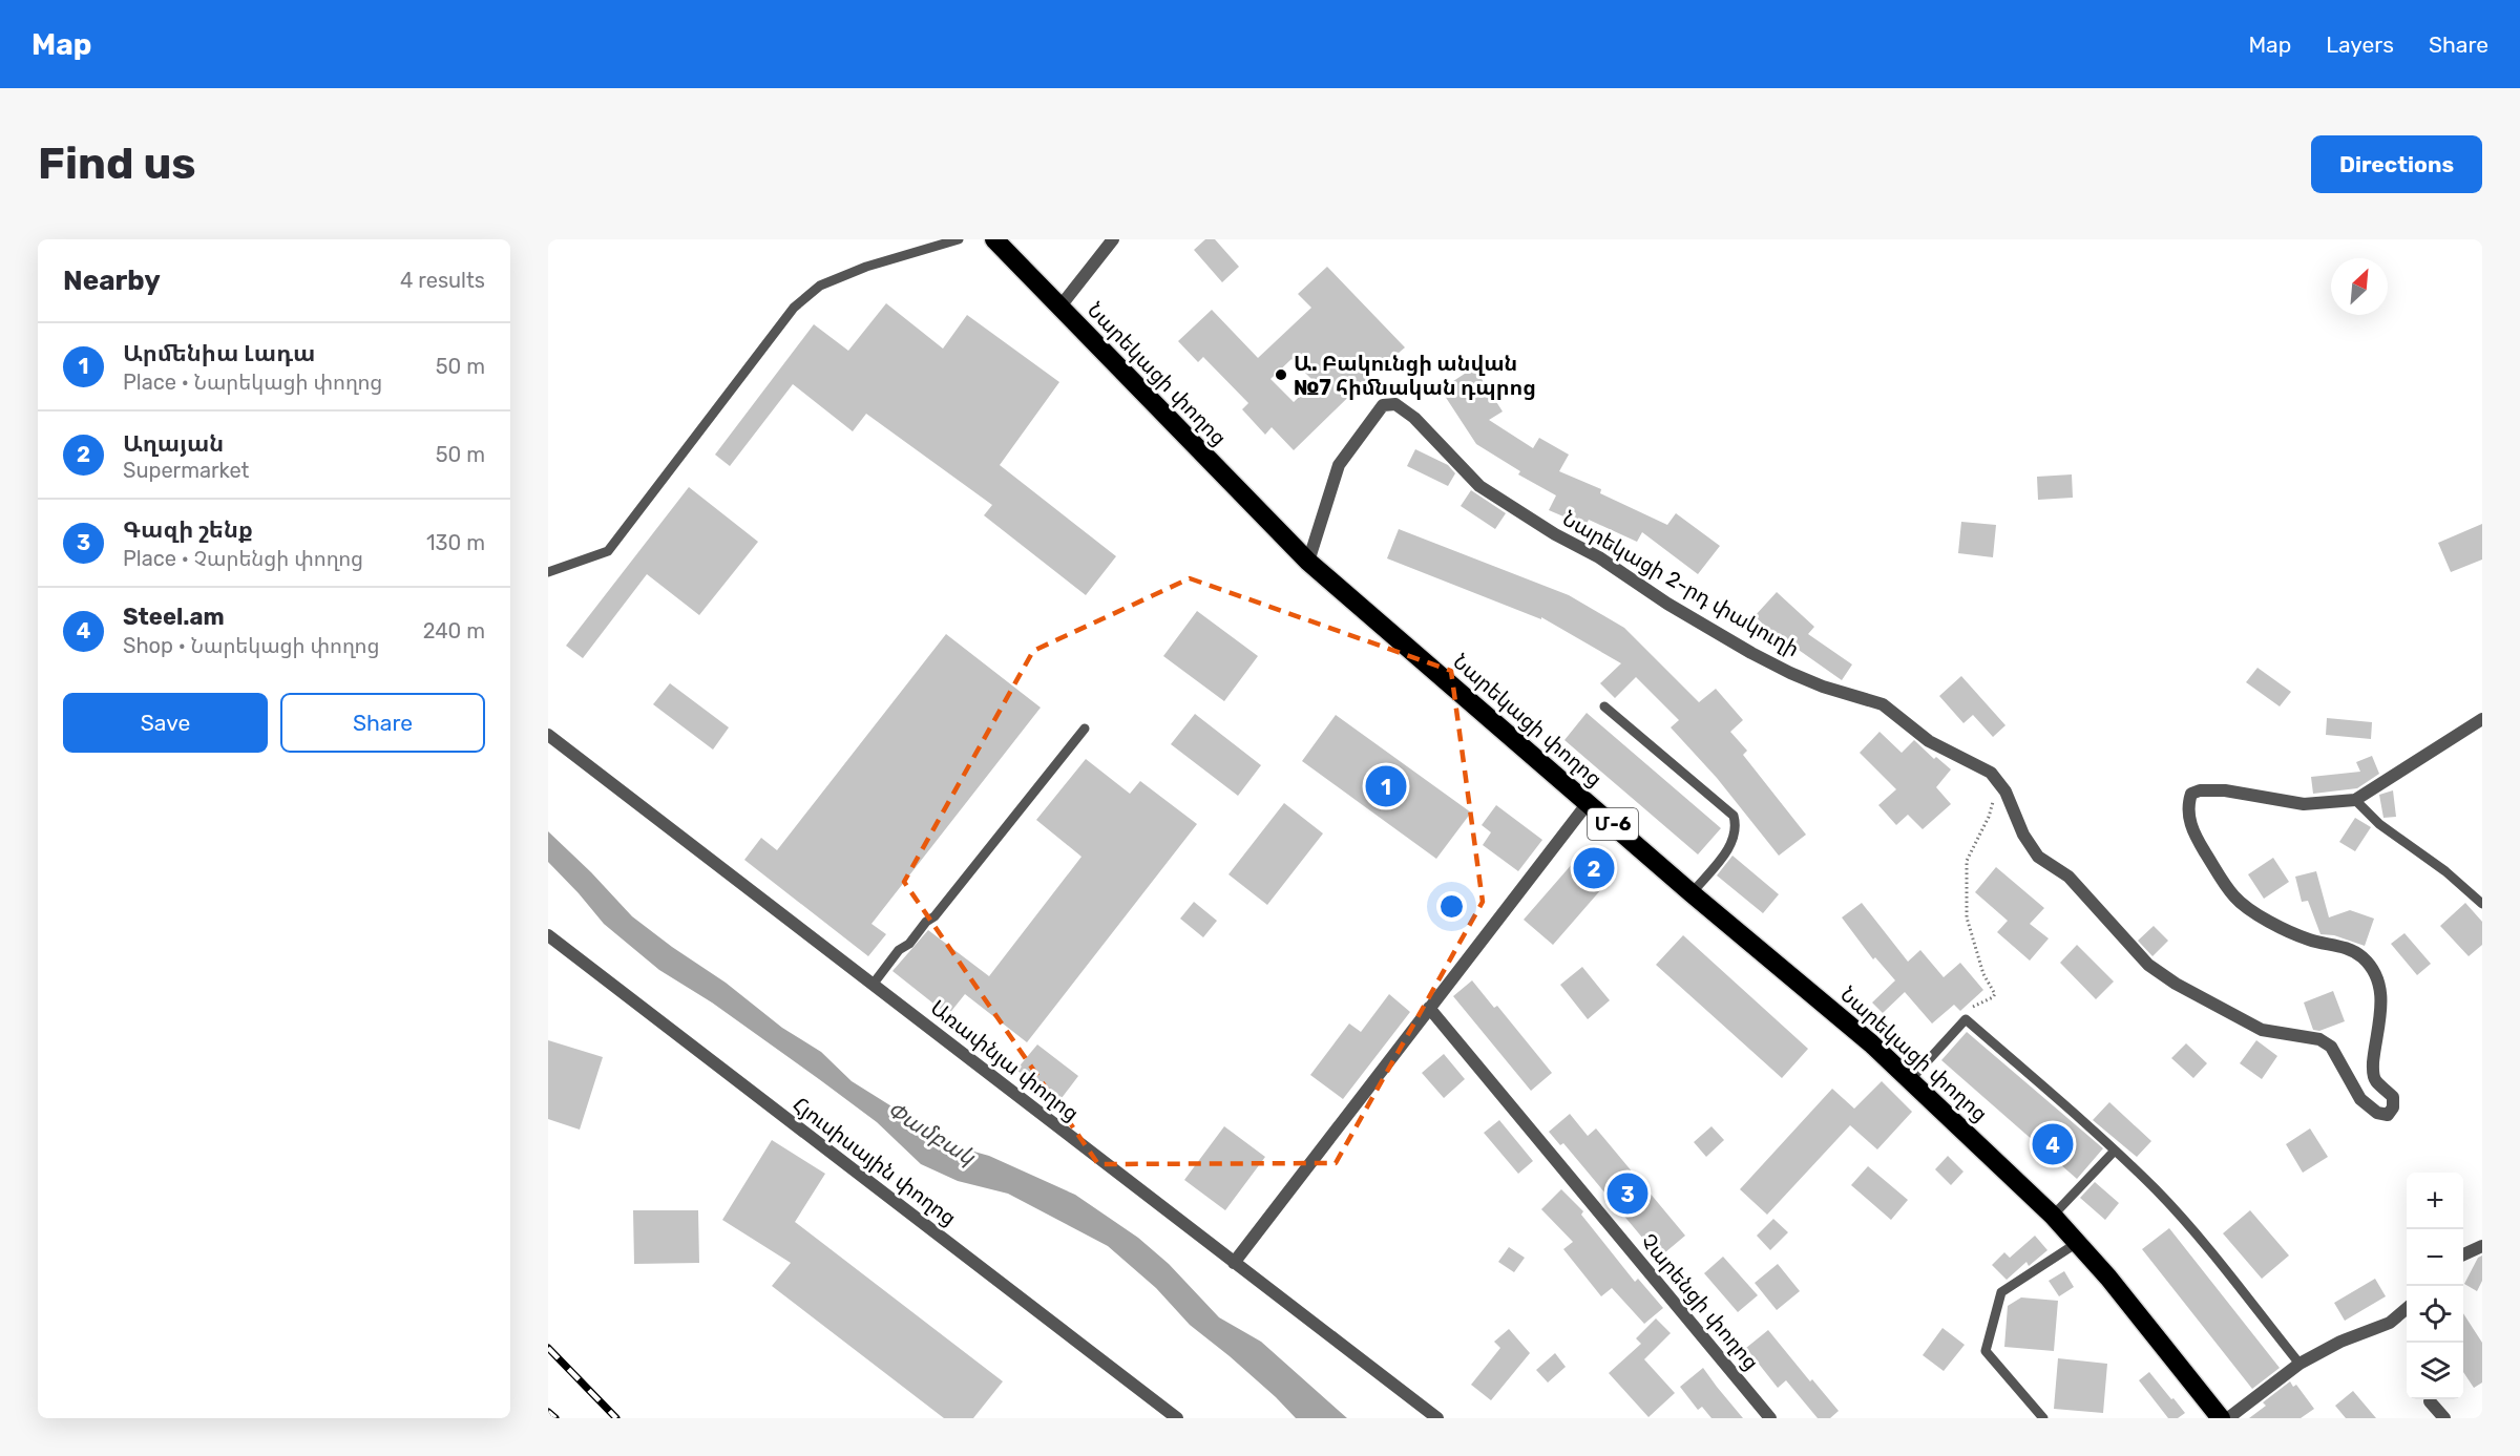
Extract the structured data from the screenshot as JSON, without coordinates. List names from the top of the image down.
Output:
{
  "streets": {
    "highway": ["Նարեկացի փողոց", "Մ-6"],
    "street": [
      "Նարեկացի 2-րդ փակուղի",
      "Առափնյա փողոց",
      "Հյուսիսային փողոց",
      "Չարենցի փողոց"
    ]
  },
  "crossings": [
    ["Նարեկացի փողոց", "Նարեկացի 2-րդ փակուղի"]
  ],
  "water": ["Փամբակ"],
  "places": ["Ա. Բակունցի անվան №7 հիմնական դպրոց"],
  "north": "top right",
  "page": {
    "header": "Map",
    "nav": ["Map", "Layers", "Share"],
    "buttons": [
      "Directions",
      ["Save", "Share"]
    ],
    "title": "Find us",
    "heading": ["Nearby", "4 results"],
    "list": [
      {
        "mark": "1",
        "name": "Արմենիա Լադա",
        "note": "Place · Նարեկացի փողոց",
        "value": "50 m"
      },
      {
        "mark": "2",
        "name": "Աղայան",
        "note": "Supermarket",
        "value": "50 m"
      },
      {
        "mark": "3",
        "name": "Գազի շենք",
        "note": "Place · Չարենցի փողոց",
        "value": "130 m"
      },
      {
        "mark": "4",
        "name": "Steel.am",
        "note": "Shop · Նարեկացի փողոց",
        "value": "240 m"
      }
    ],
    "pins": [
      "1",
      "2",
      "4",
      "3"
    ],
    "map_buttons": ["+", "−"]
  }
}
